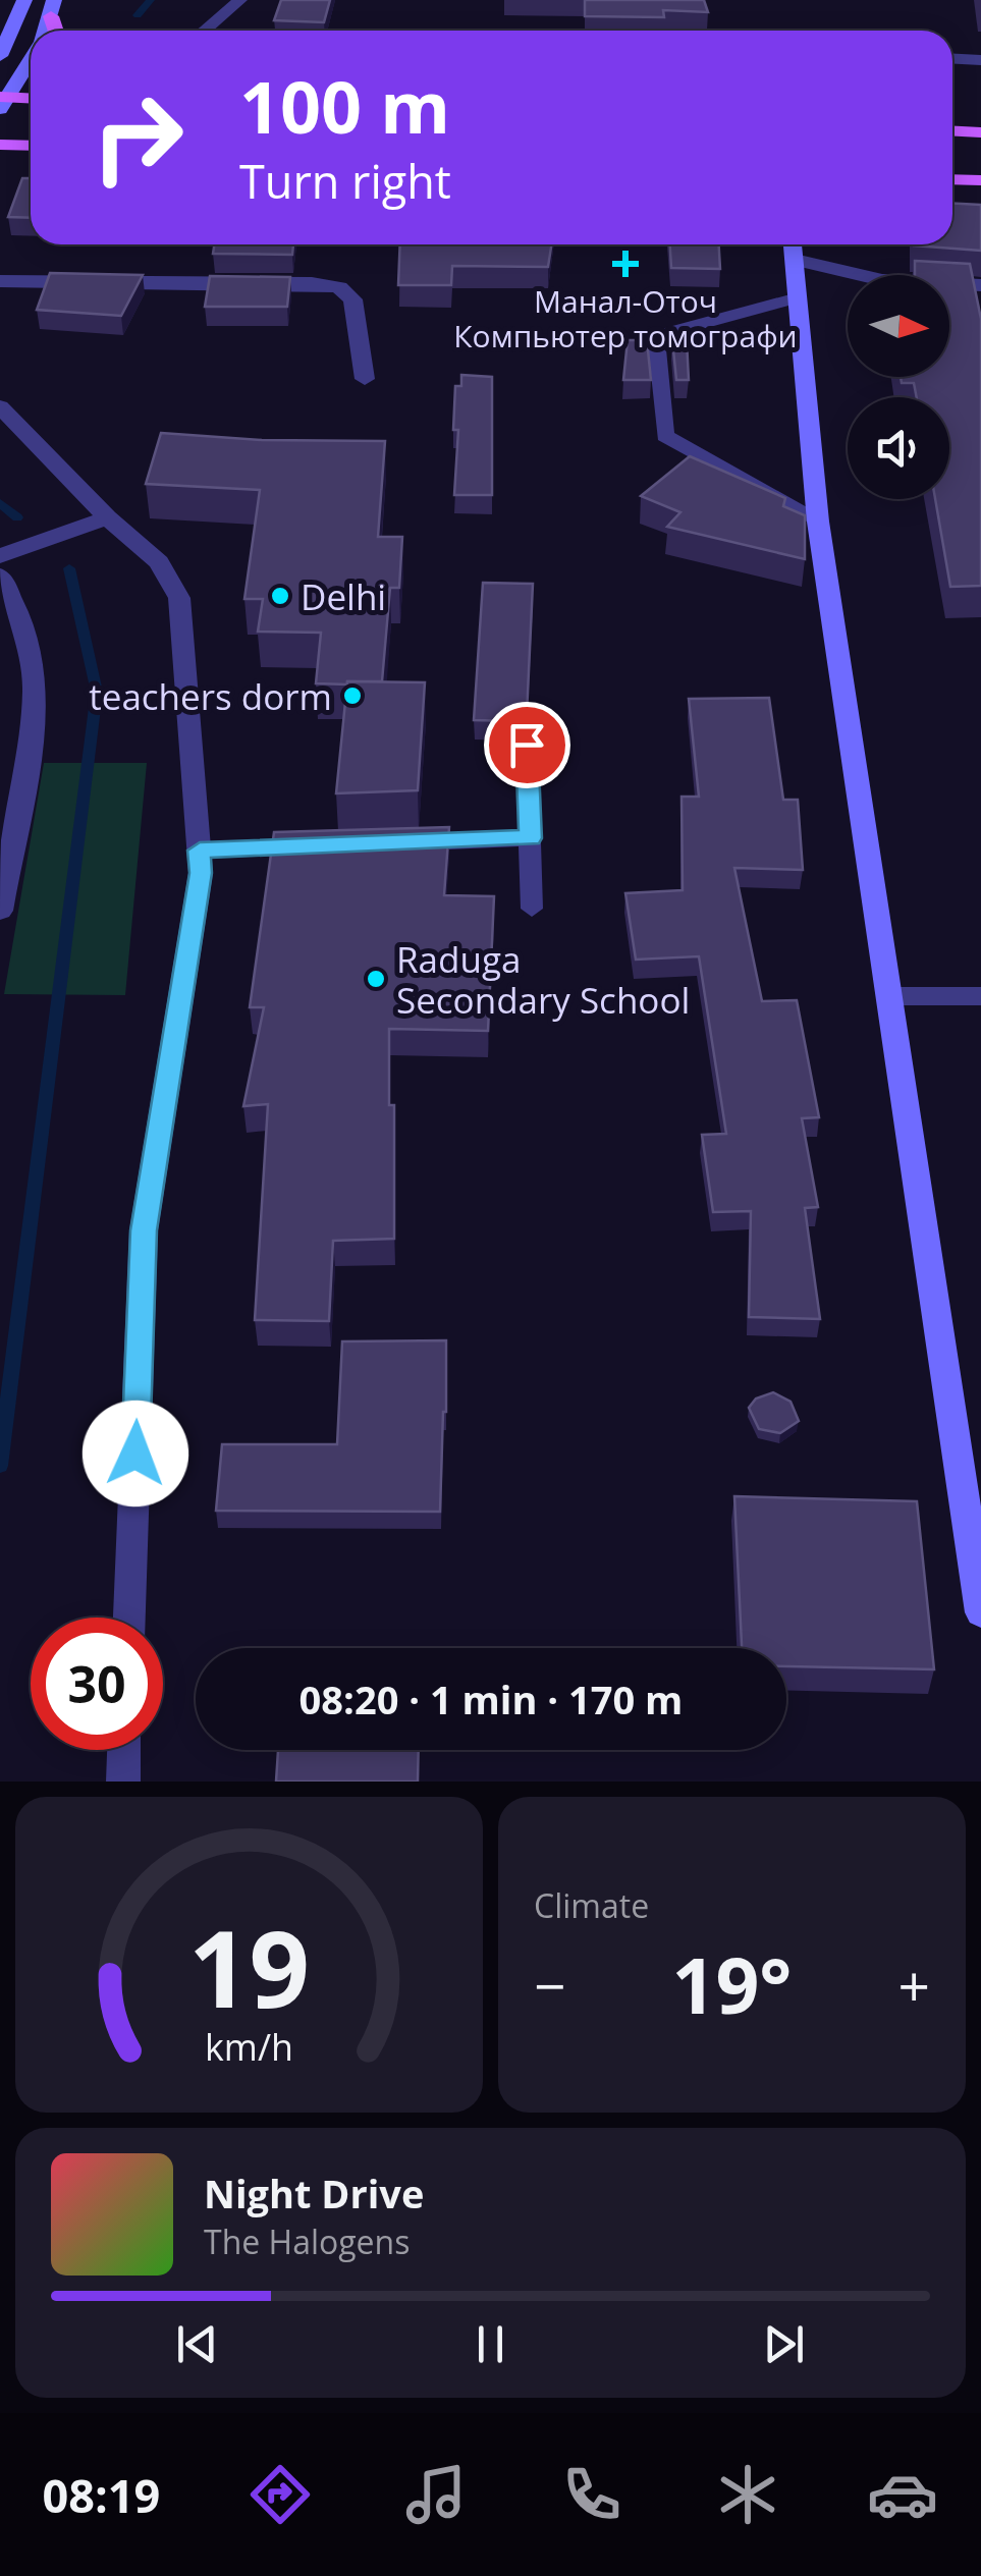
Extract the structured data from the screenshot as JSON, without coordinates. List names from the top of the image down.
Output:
{
  "places": {
    "health": ["Манал-Оточ Компьютер томографи"],
    "other": ["Delhi", "teachers dorm", "Raduga Secondary School"]
  },
  "north": "right",
  "page": {
    "turn": ["100 m", "Turn right"],
    "limit": "30",
    "trip": "08:20 · 1 min · 170 m",
    "tile": "Climate",
    "heat": ["−", "19°", "+"],
    "song": ["Night Drive", "The Halogens"],
    "tabs": "08:19",
    "gauge": ["19", "km/h"]
  }
}
